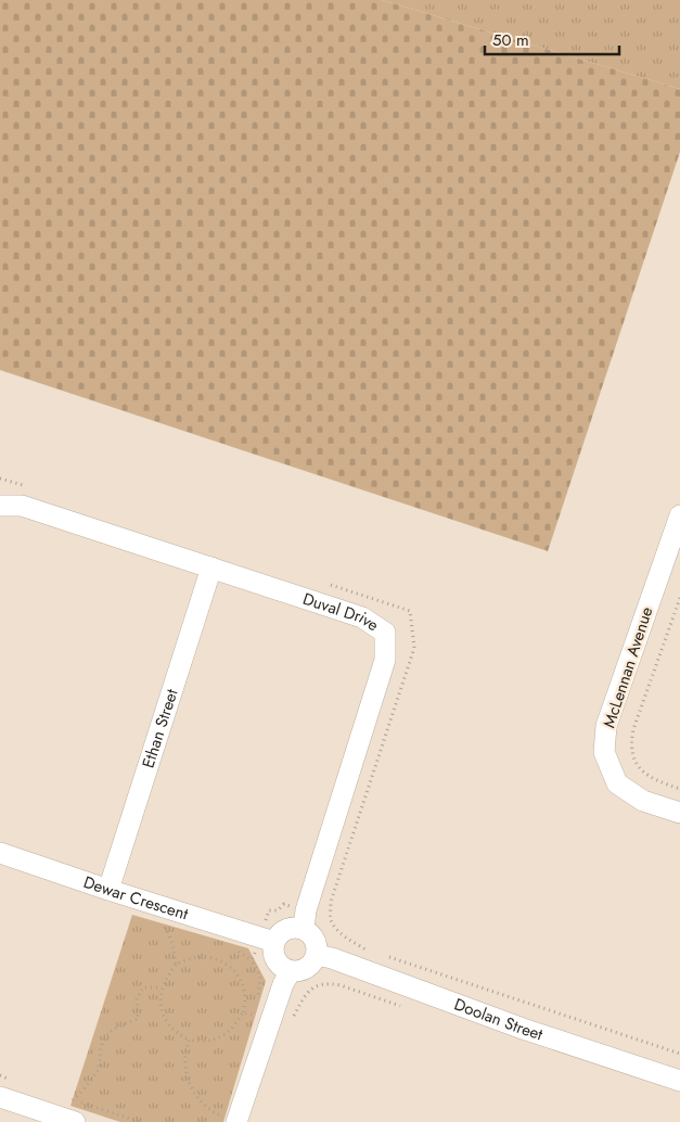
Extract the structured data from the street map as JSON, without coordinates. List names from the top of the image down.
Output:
{
  "streets": {
    "street": [
      "Duval Drive",
      "McLennan Avenue",
      "Ethan Street",
      "Dewar Crescent",
      "Doolan Street"
    ]
  },
  "crossings": [
    ["Duval Drive", "Ethan Street"],
    ["Duval Drive", "Dewar Crescent"],
    ["Duval Drive", "Doolan Street"],
    ["Ethan Street", "Dewar Crescent"],
    ["Dewar Crescent", "Doolan Street"]
  ],
  "scale_bar": "50 m"
}
